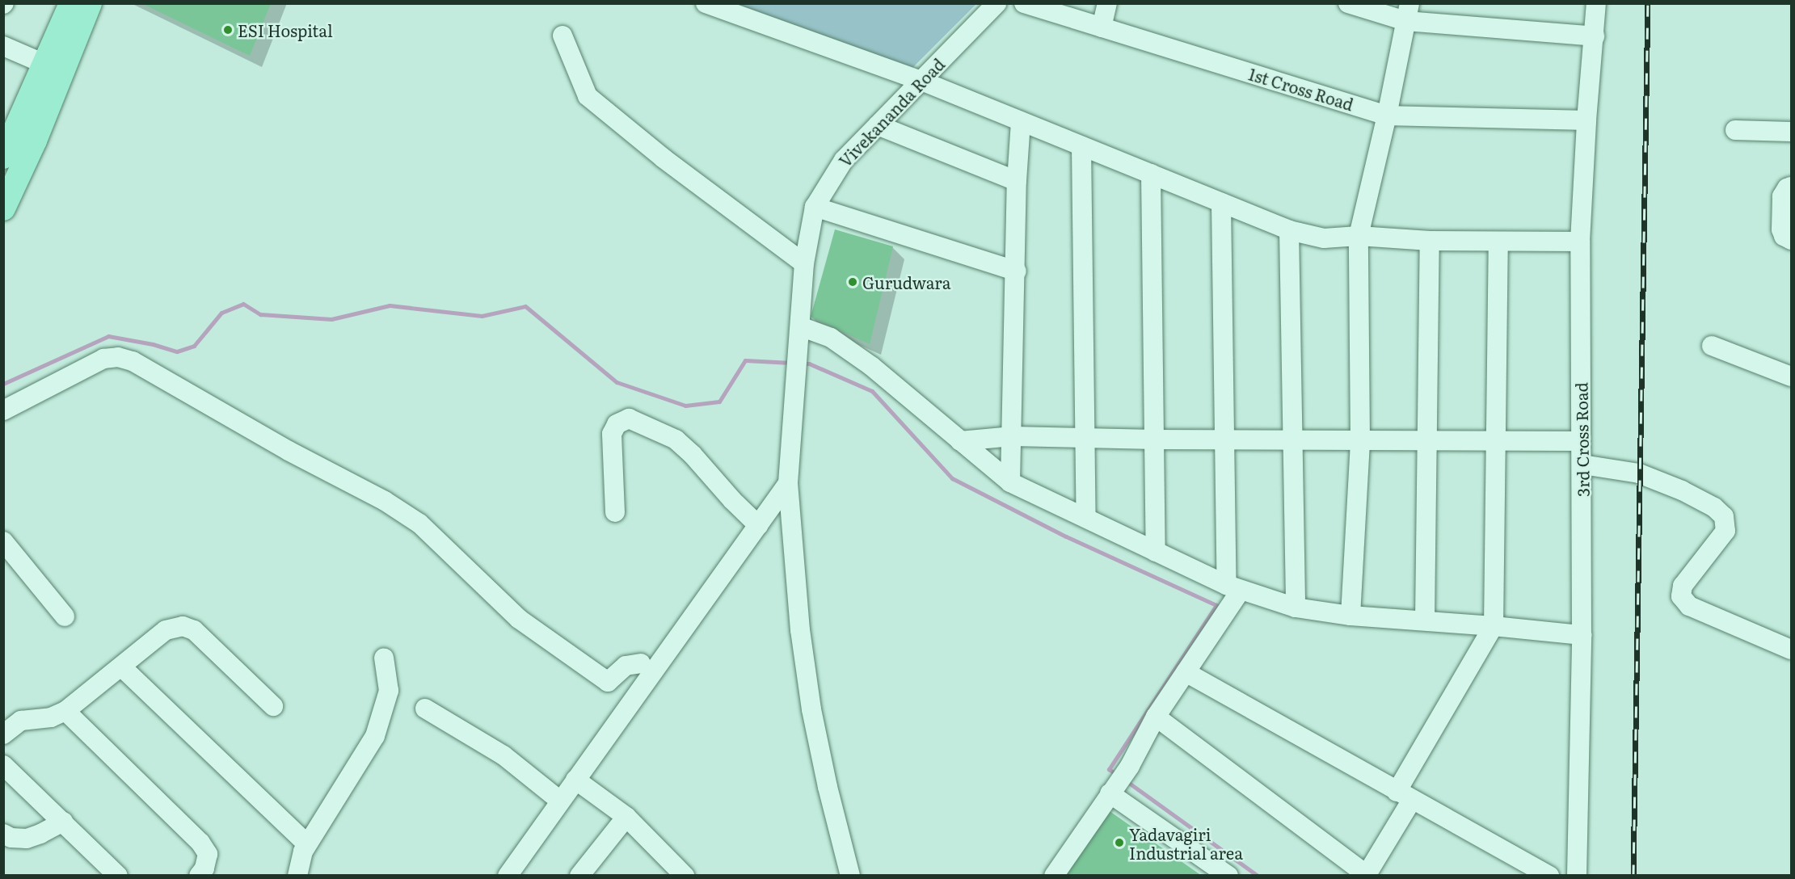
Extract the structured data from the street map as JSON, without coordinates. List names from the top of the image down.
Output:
{
  "streets": {
    "street": ["1st Cross Road", "Vivekananda Road", "3rd Cross Road"]
  },
  "crossings": [
    ["1st Cross Road", "3rd Cross Road"]
  ],
  "places": ["ESI Hospital", "Gurudwara", "Yadavagiri Industrial area"]
}
